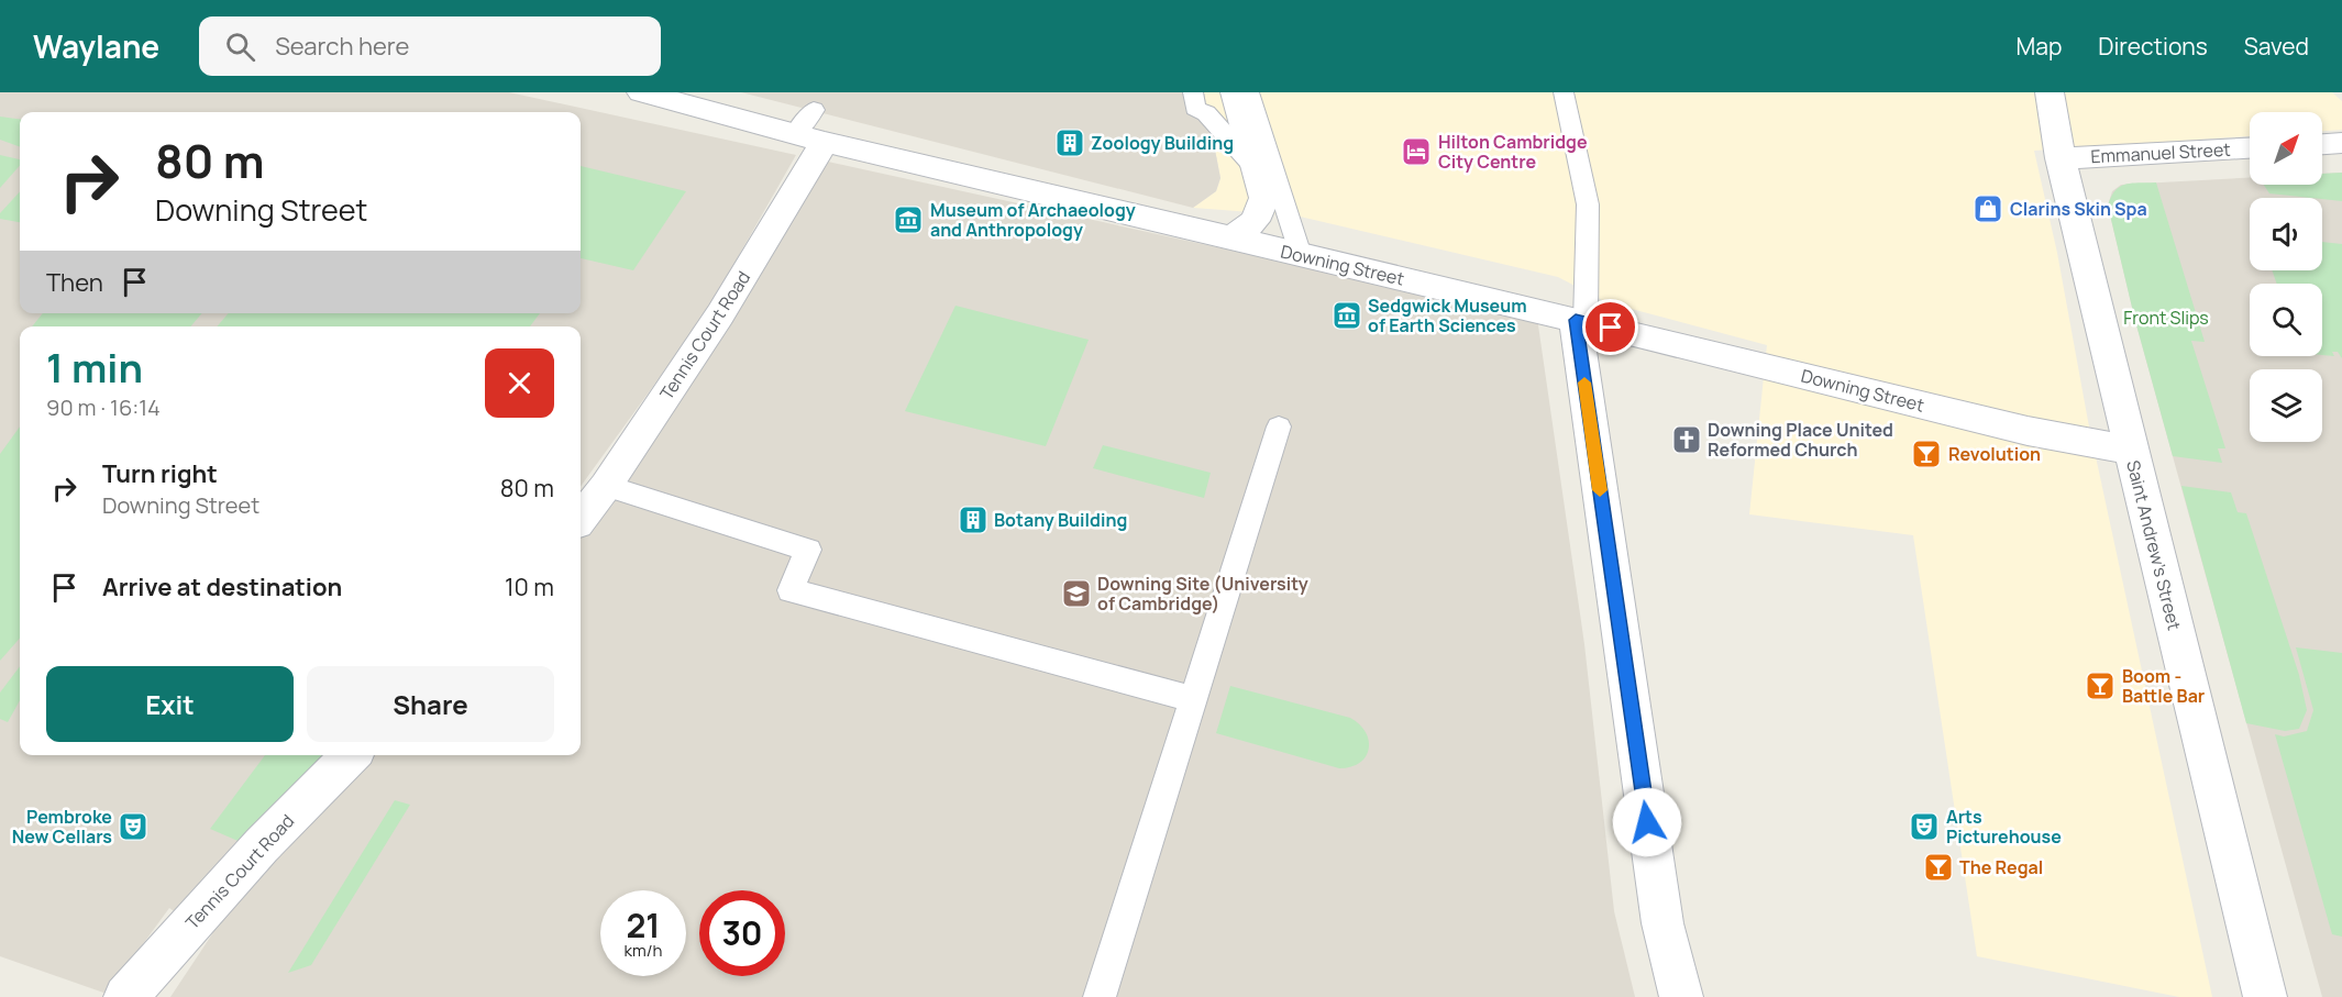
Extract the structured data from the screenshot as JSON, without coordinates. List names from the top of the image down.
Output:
{
  "streets": {
    "street": [
      "Emmanuel Street",
      "Downing Street",
      "Tennis Court Road",
      "Saint Andrew's Street"
    ]
  },
  "crossings": [
    ["Emmanuel Street", "Saint Andrew's Street"],
    ["Downing Street", "Tennis Court Road"],
    ["Downing Street", "Saint Andrew's Street"]
  ],
  "parks": ["Front Slips"],
  "places": {
    "building": ["Zoology Building", "Botany Building"],
    "hotel": ["Hilton Cambridge City Centre"],
    "shop": ["Clarins Skin Spa"],
    "museum": ["Museum of Archaeology and Anthropology", "Sedgwick Museum of Earth Sciences"],
    "church": ["Downing Place United Reformed Church"],
    "bar": ["Revolution", "Boom - Battle Bar", "The Regal"],
    "school or university": ["Downing Site (University of Cambridge)"],
    "theatre": ["Pembroke New Cellars", "Arts Picturehouse"]
  },
  "north": "top right",
  "page": {
    "header": "Waylane",
    "search": "Search here",
    "nav": ["Map", "Directions", "Saved"],
    "turn": ["80 m", "Downing Street"],
    "then": "Then",
    "heading": ["1 min", "90 m · 16:14"],
    "list": [
      {
        "name": "Turn right",
        "note": "Downing Street",
        "value": "80 m"
      },
      {
        "name": "Arrive at destination",
        "value": "10 m"
      }
    ],
    "buttons": ["Exit", "Share"],
    "speed": "21 km/h",
    "limit": "30"
  }
}
